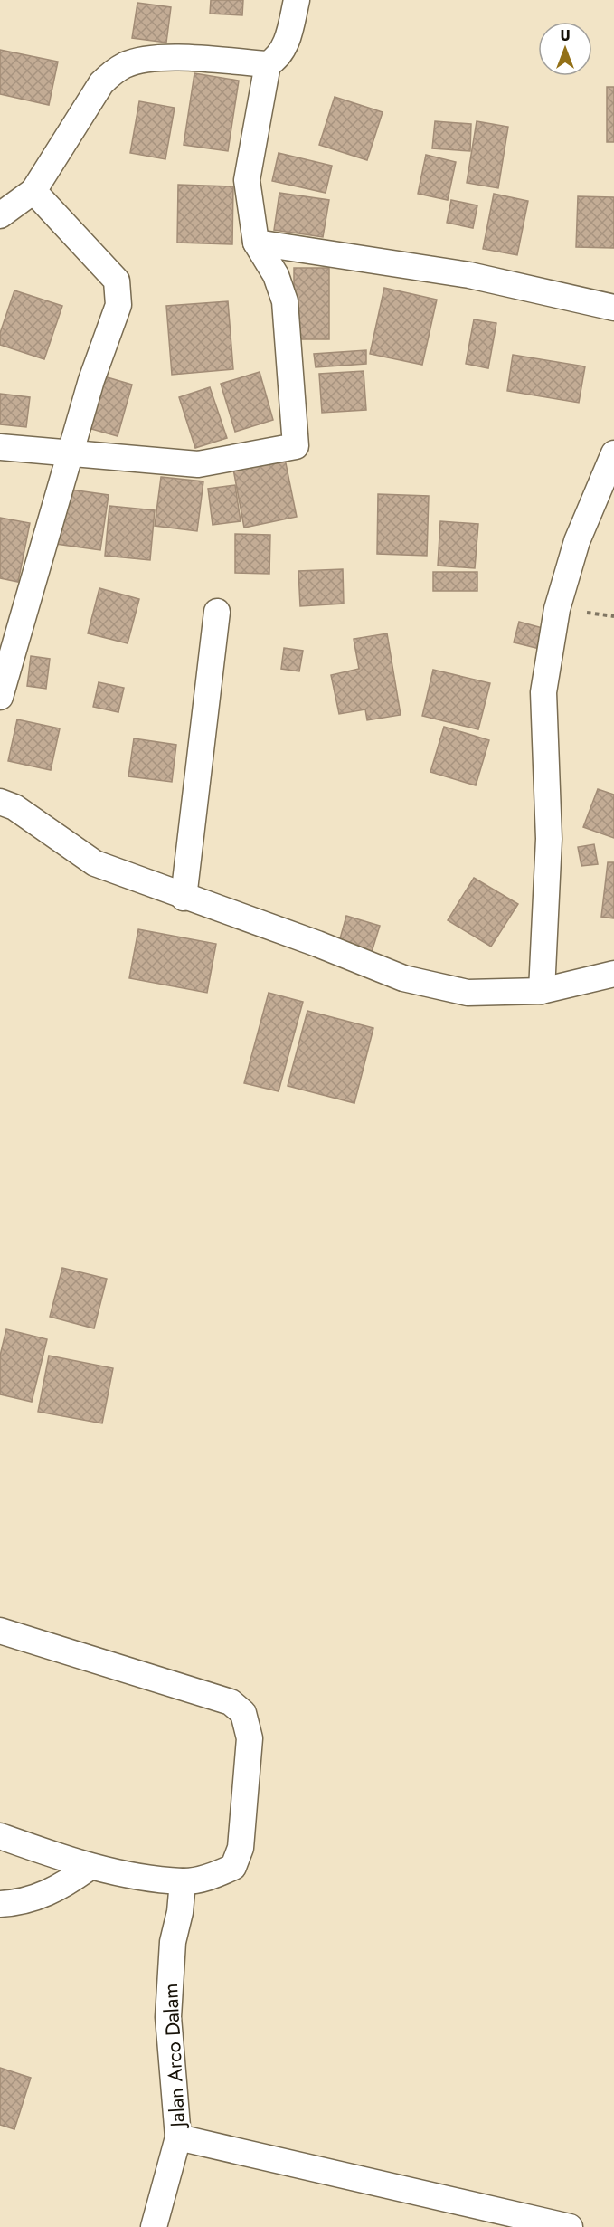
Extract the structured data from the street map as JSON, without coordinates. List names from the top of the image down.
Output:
{
  "streets": {
    "street": ["Jalan Arco Dalam"]
  },
  "north": "top"
}
